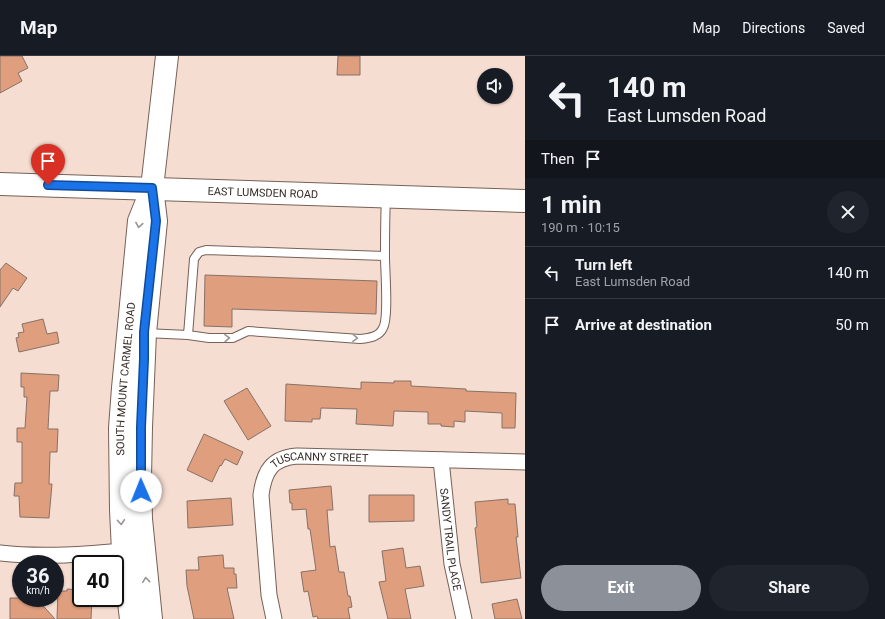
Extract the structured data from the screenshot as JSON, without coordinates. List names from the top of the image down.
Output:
{
  "streets": {
    "street": [
      "EAST LUMSDEN ROAD",
      "SOUTH MOUNT CARMEL ROAD",
      "TUSCANNY STREET",
      "SANDY TRAIL PLACE"
    ]
  },
  "crossings": [
    ["EAST LUMSDEN ROAD", "SOUTH MOUNT CARMEL ROAD"],
    ["TUSCANNY STREET", "SANDY TRAIL PLACE"]
  ],
  "page": {
    "header": "Map",
    "nav": ["Map", "Directions", "Saved"],
    "turn": ["140 m", "East Lumsden Road"],
    "then": "Then",
    "heading": ["1 min", "190 m · 10:15"],
    "list": [
      {
        "name": "Turn left",
        "note": "East Lumsden Road",
        "value": "140 m"
      },
      {
        "name": "Arrive at destination",
        "value": "50 m"
      }
    ],
    "speed": "36 km/h",
    "limit": "40",
    "buttons": ["Exit", "Share"]
  }
}
